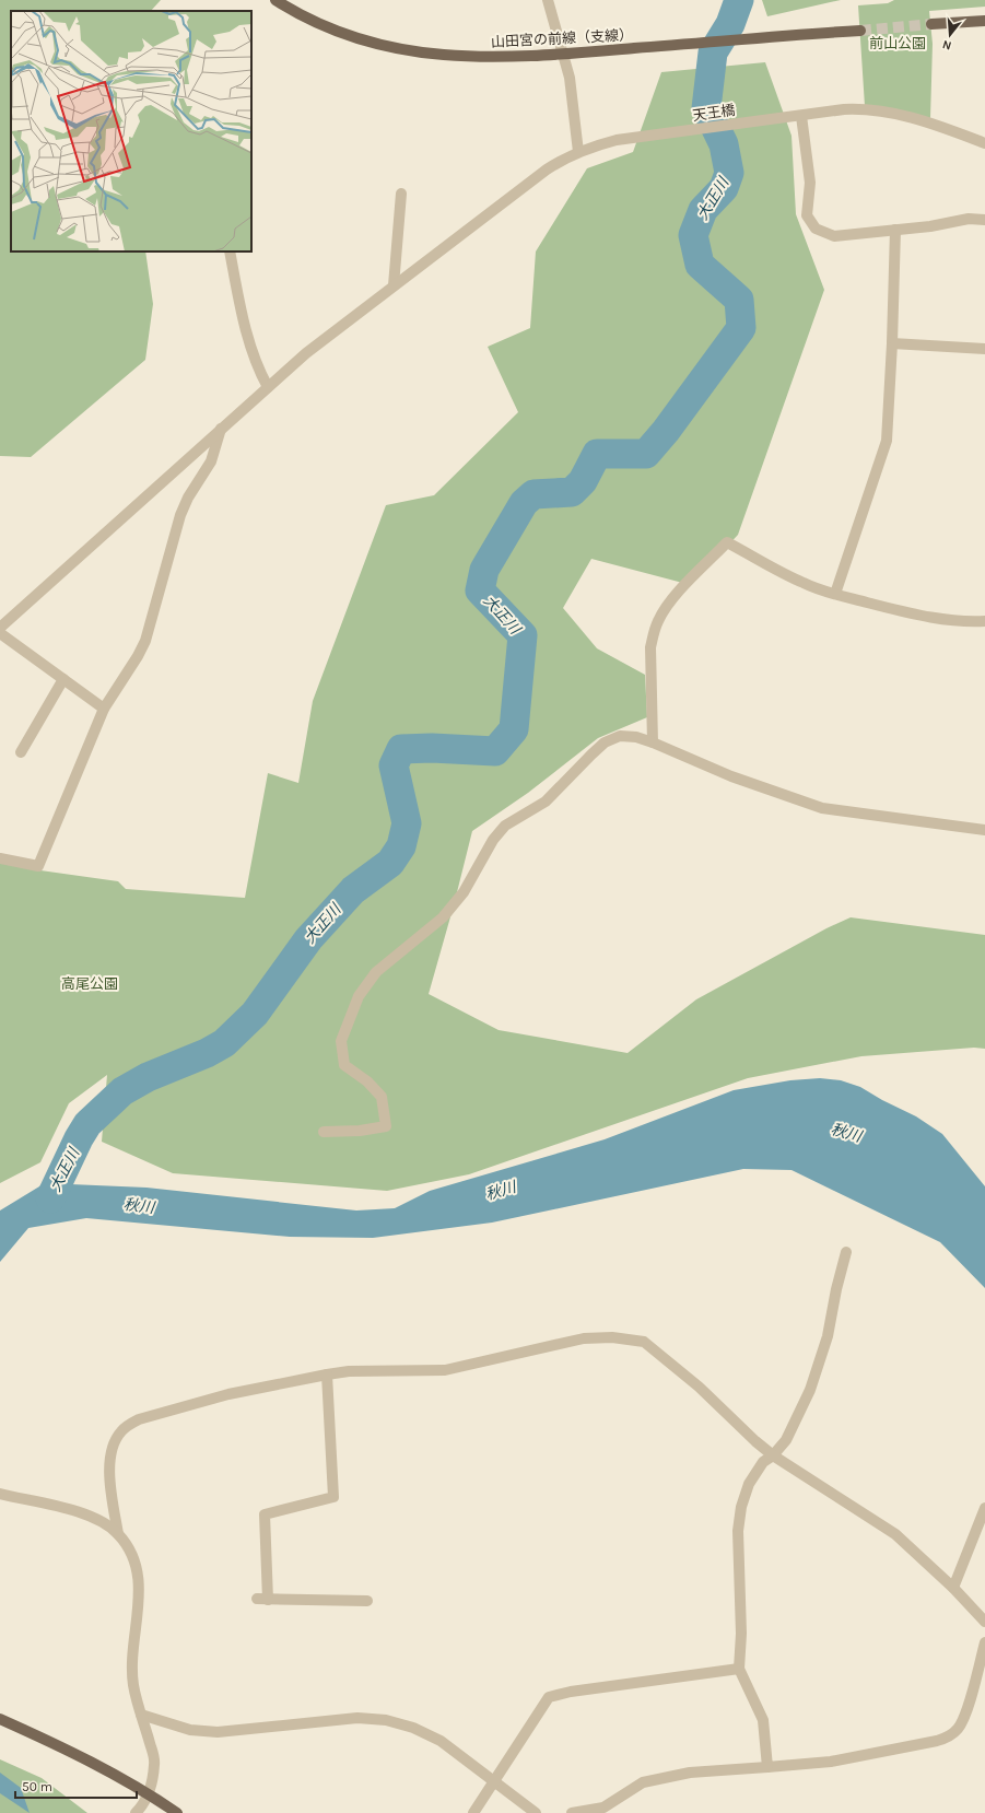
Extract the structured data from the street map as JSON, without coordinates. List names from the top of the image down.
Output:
{
  "streets": {
    "main road": ["山田宮の前線（支線）"],
    "street": ["天王橋"]
  },
  "water": ["大正川", "秋川"],
  "parks": ["前山公園", "高尾公園"],
  "scale_bar": "50 m",
  "north": "bottom"
}
